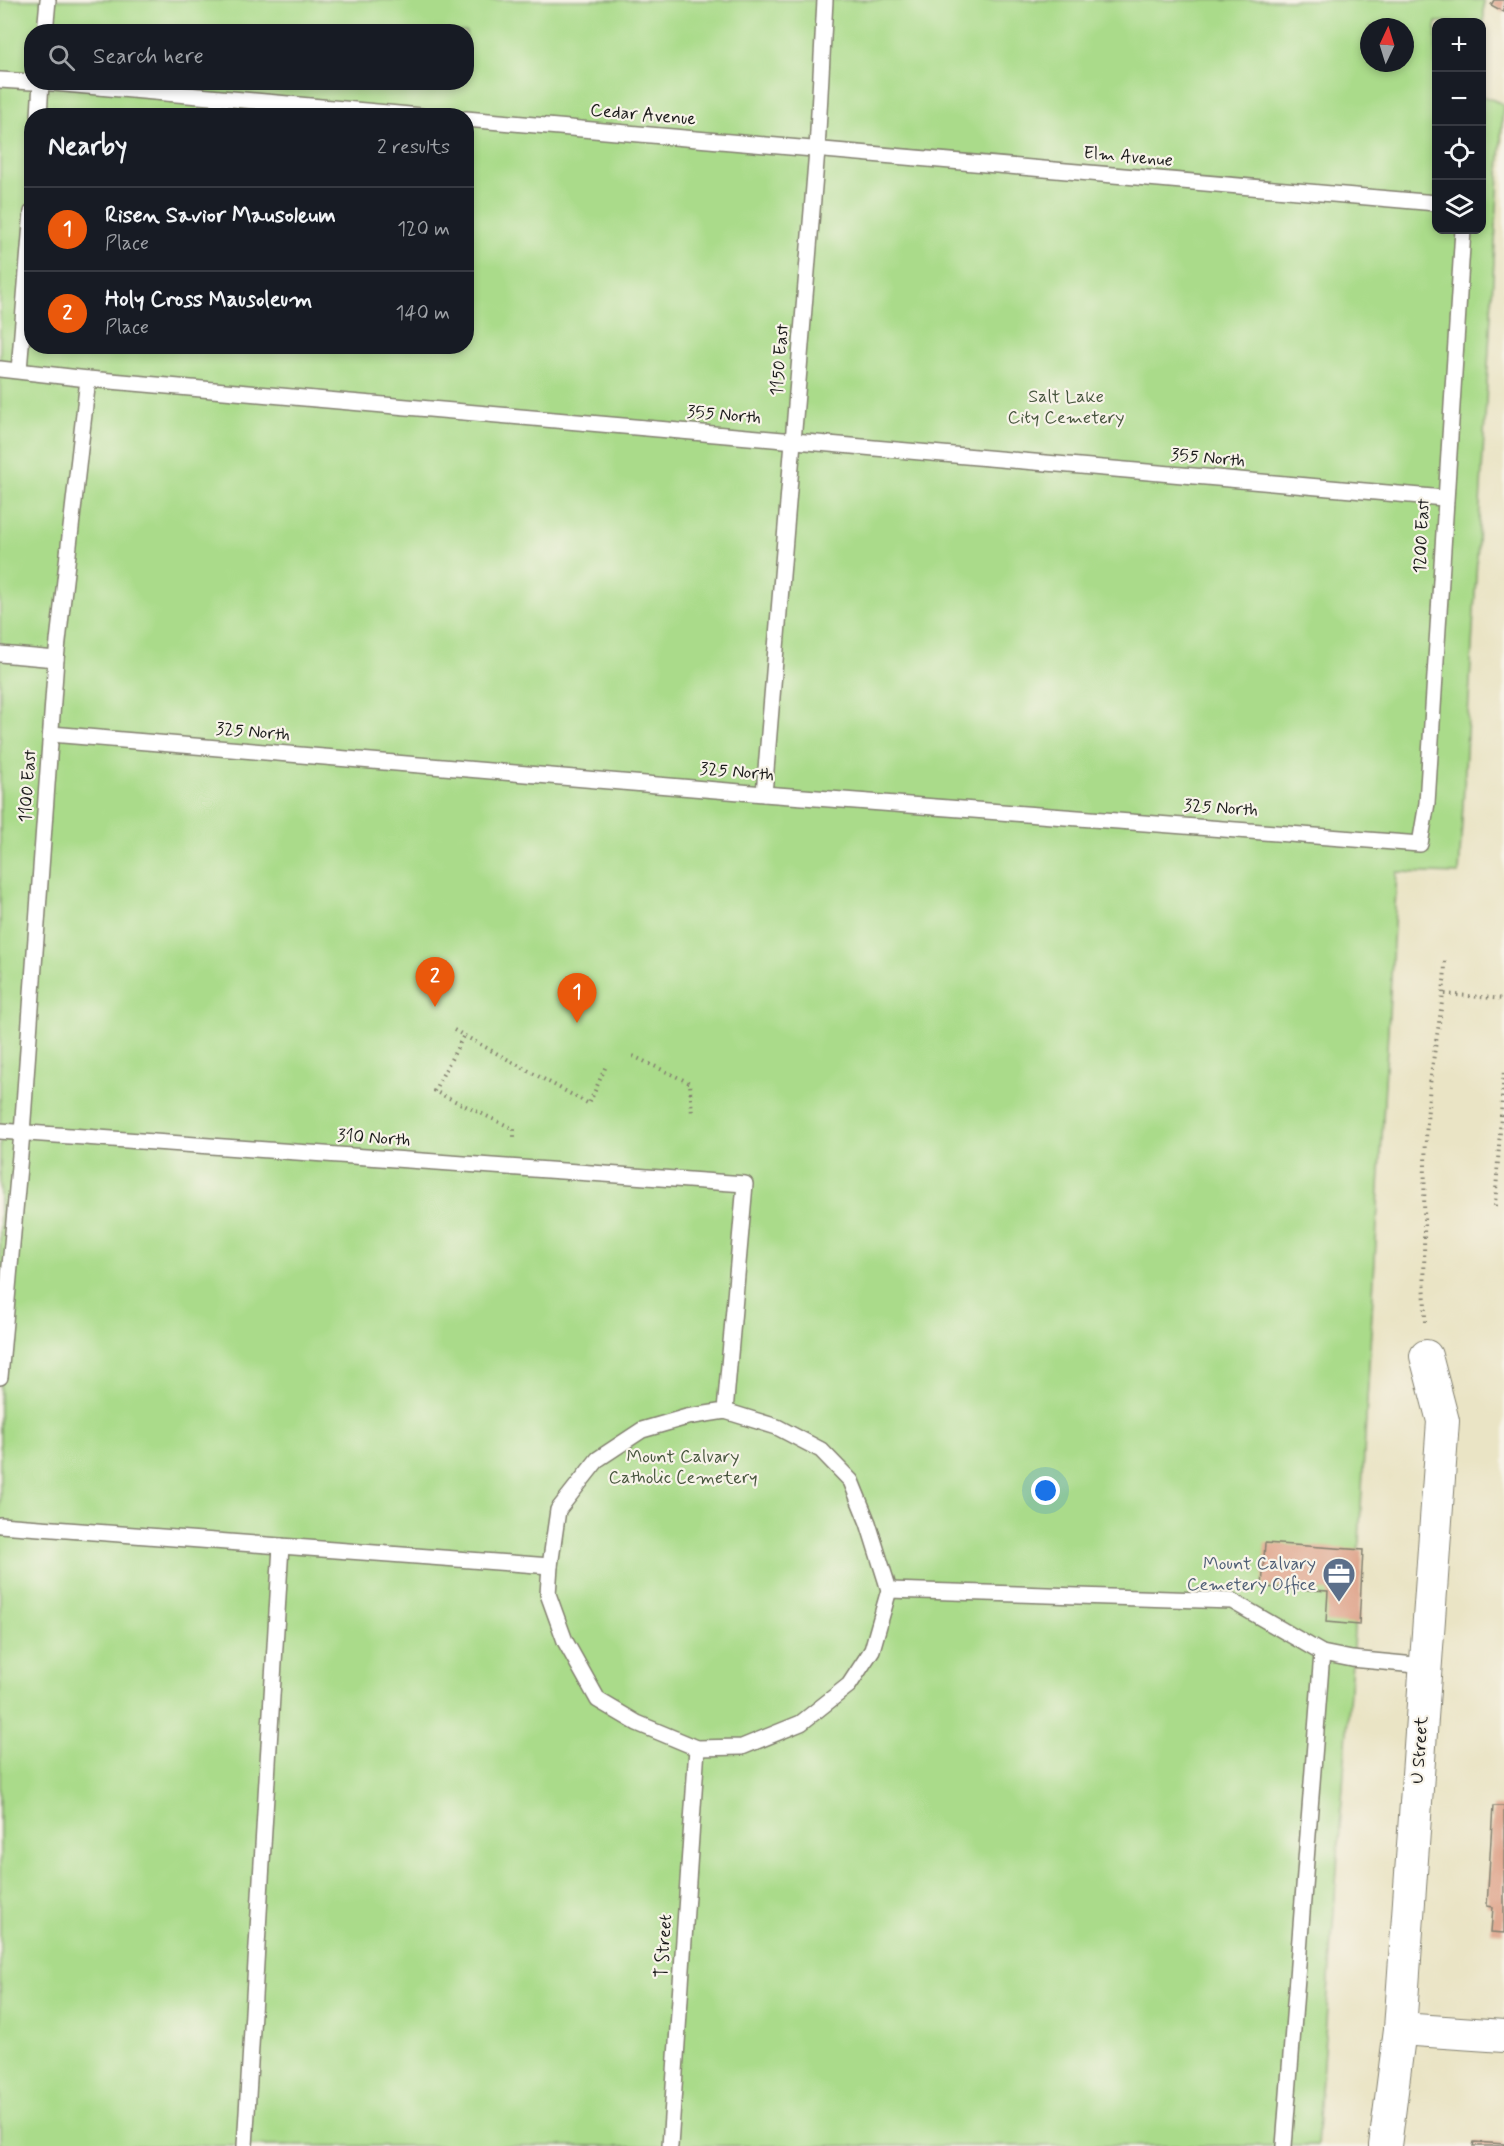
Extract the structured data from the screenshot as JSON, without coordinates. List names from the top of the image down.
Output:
{
  "streets": {
    "street": ["U Street"],
    "lane": [
      "Cedar Avenue",
      "Elm Avenue",
      "1150 East",
      "355 North",
      "1200 East",
      "325 North",
      "1100 East",
      "310 North",
      "T Street"
    ]
  },
  "crossings": [
    ["Cedar Avenue", "Elm Avenue"],
    ["Cedar Avenue", "1150 East"],
    ["Elm Avenue", "1150 East"],
    ["1150 East", "355 North"],
    ["1150 East", "325 North"],
    ["355 North", "1200 East"],
    ["355 North", "1100 East"],
    ["1200 East", "325 North"],
    ["325 North", "1100 East"],
    ["1100 East", "310 North"]
  ],
  "parks": ["Salt Lake City Cemetery", "Mount Calvary Catholic Cemetery"],
  "places": {
    "office": ["Mount Calvary Cemetery Office"]
  },
  "north": "top",
  "page": {
    "map_buttons": ["+", "−"],
    "search": "Search here",
    "heading": ["Nearby", "2 results"],
    "list": [
      {
        "mark": "1",
        "name": "Risen Savior Mausoleum",
        "note": "Place",
        "value": "120 m"
      },
      {
        "mark": "2",
        "name": "Holy Cross Mausoleum",
        "note": "Place",
        "value": "140 m"
      }
    ],
    "pins": ["2", "1"]
  }
}
